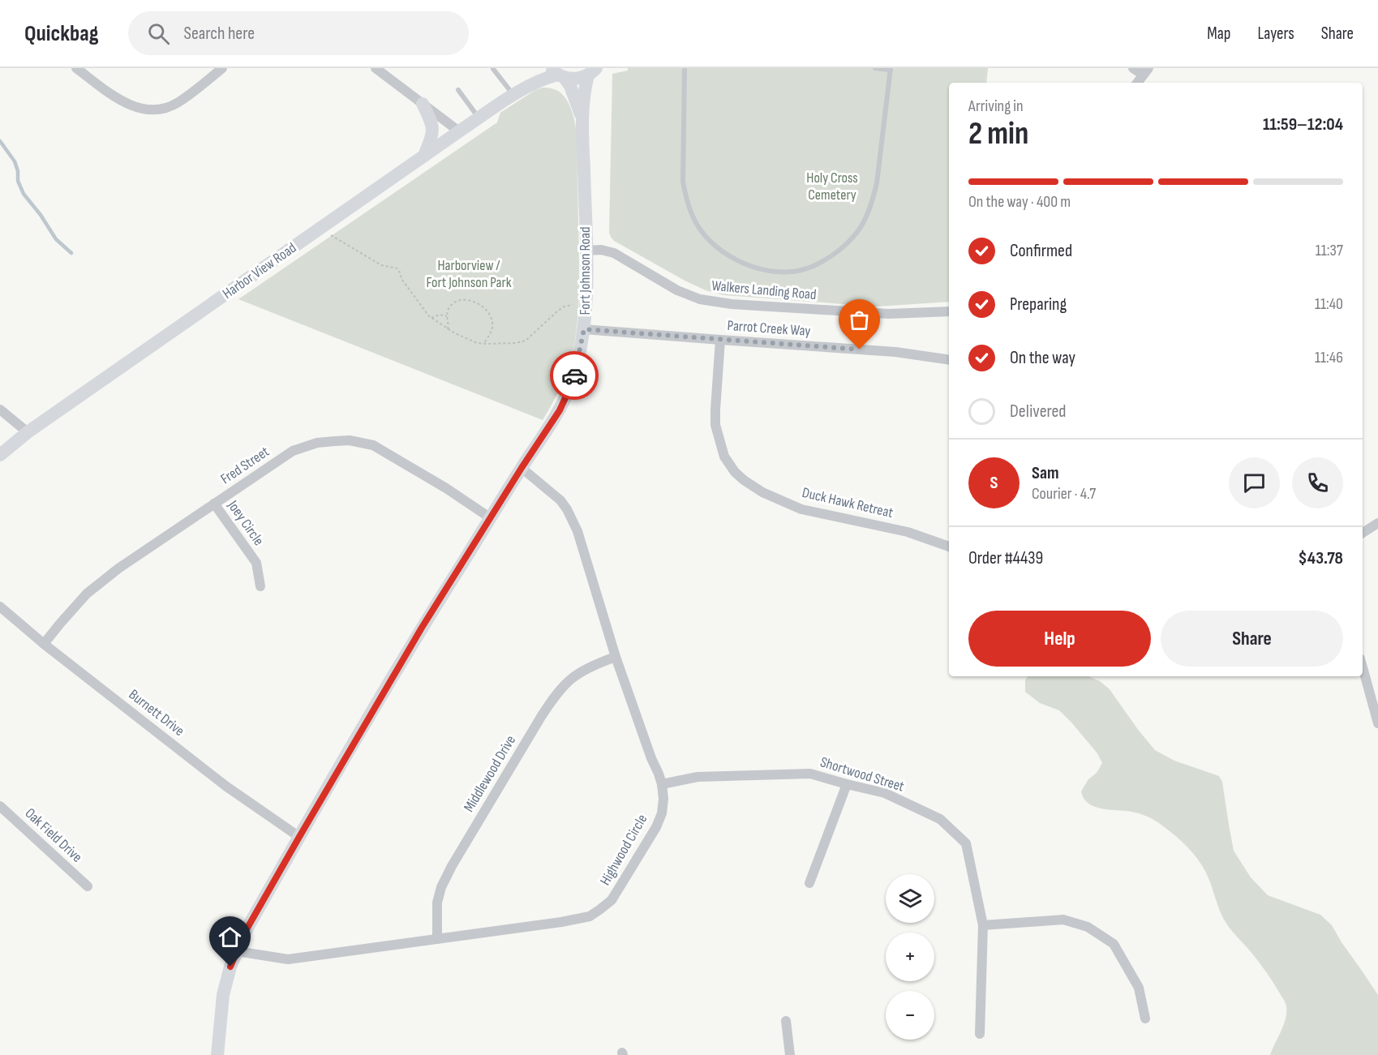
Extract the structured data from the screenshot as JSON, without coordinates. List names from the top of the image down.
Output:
{
  "streets": {
    "main road": ["Harbor View Road", "Fort Johnson Road"],
    "street": [
      "Walkers Landing Road",
      "Parrot Creek Way",
      "Fred Street",
      "Duck Hawk Retreat",
      "Joey Circle",
      "Burnett Drive",
      "Middlewood Drive",
      "Shortwood Street",
      "Oak Field Drive",
      "Highwood Circle"
    ]
  },
  "crossings": [
    ["Harbor View Road", "Fort Johnson Road"],
    ["Fort Johnson Road", "Walkers Landing Road"],
    ["Fort Johnson Road", "Parrot Creek Way"],
    ["Fort Johnson Road", "Fred Street"],
    ["Fort Johnson Road", "Burnett Drive"],
    ["Fort Johnson Road", "Highwood Circle"],
    ["Parrot Creek Way", "Duck Hawk Retreat"],
    ["Fred Street", "Joey Circle"],
    ["Fred Street", "Burnett Drive"],
    ["Middlewood Drive", "Highwood Circle"],
    ["Shortwood Street", "Highwood Circle"]
  ],
  "parks": ["Holy Cross Cemetery", "Harborview / Fort Johnson Park"],
  "page": {
    "header": "Quickbag",
    "search": "Search here",
    "nav": ["Map", "Layers", "Share"],
    "heading": ["2 min", "Arriving in", "11:59–12:04"],
    "panel": [
      "Sam",
      "Courier · 4.7",
      "Order #4439",
      "$43.78"
    ],
    "bar": "On the way · 400 m",
    "list": [
      ["Confirmed", "11:37"],
      ["Preparing", "11:40"],
      ["On the way", "11:46"],
      "Delivered"
    ],
    "round": "S",
    "buttons": ["Help", "Share"],
    "map_buttons": ["+", "−"]
  }
}
